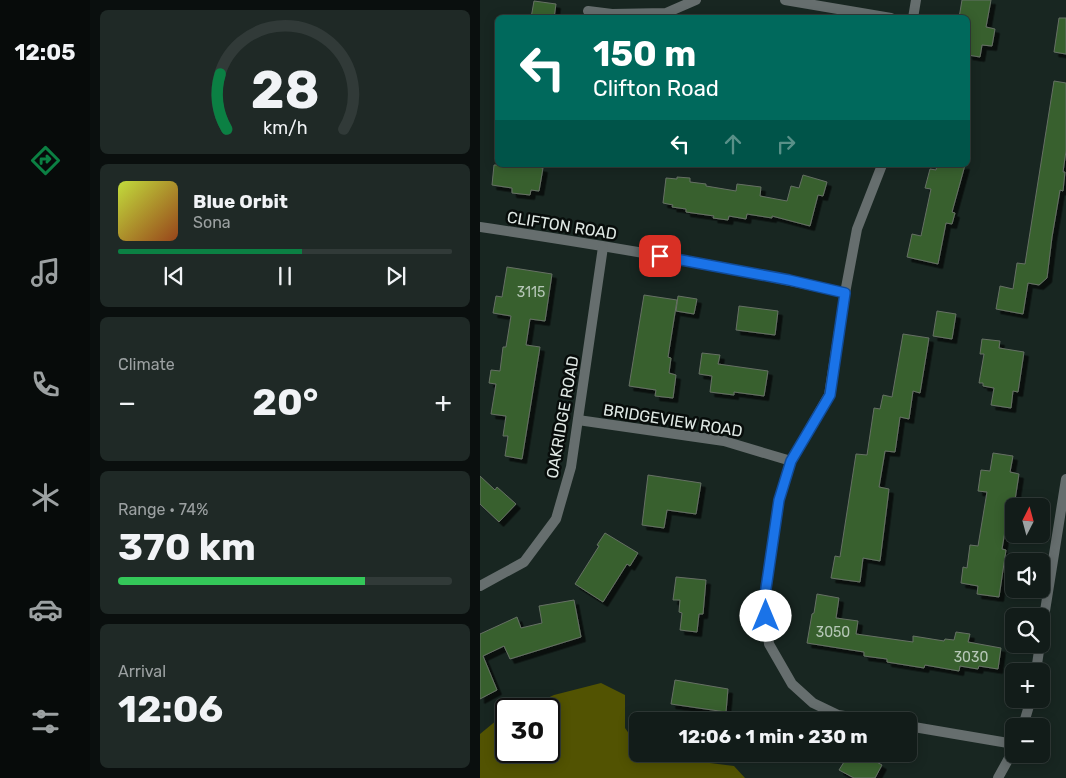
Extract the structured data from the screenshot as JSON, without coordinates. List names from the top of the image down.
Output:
{
  "streets": {
    "street": ["CLIFTON ROAD", "OAKRIDGE ROAD", "BRIDGEVIEW ROAD"]
  },
  "crossings": [
    ["CLIFTON ROAD", "OAKRIDGE ROAD"],
    ["OAKRIDGE ROAD", "BRIDGEVIEW ROAD"]
  ],
  "house_numbers": ["3115", "3050", "3030"],
  "north": "top",
  "page": {
    "tabs": "12:05",
    "turn": ["150 m", "Clifton Road"],
    "song": ["Blue Orbit", "Sona"],
    "tile": [
      "Climate",
      ["Range · 74%", "370 km"],
      ["Arrival", "12:06"]
    ],
    "heat": ["−", "20°", "+"],
    "map_buttons": ["+", "−"],
    "limit": "30",
    "trip": "12:06 · 1 min · 230 m",
    "gauge": ["28", "km/h"]
  }
}
